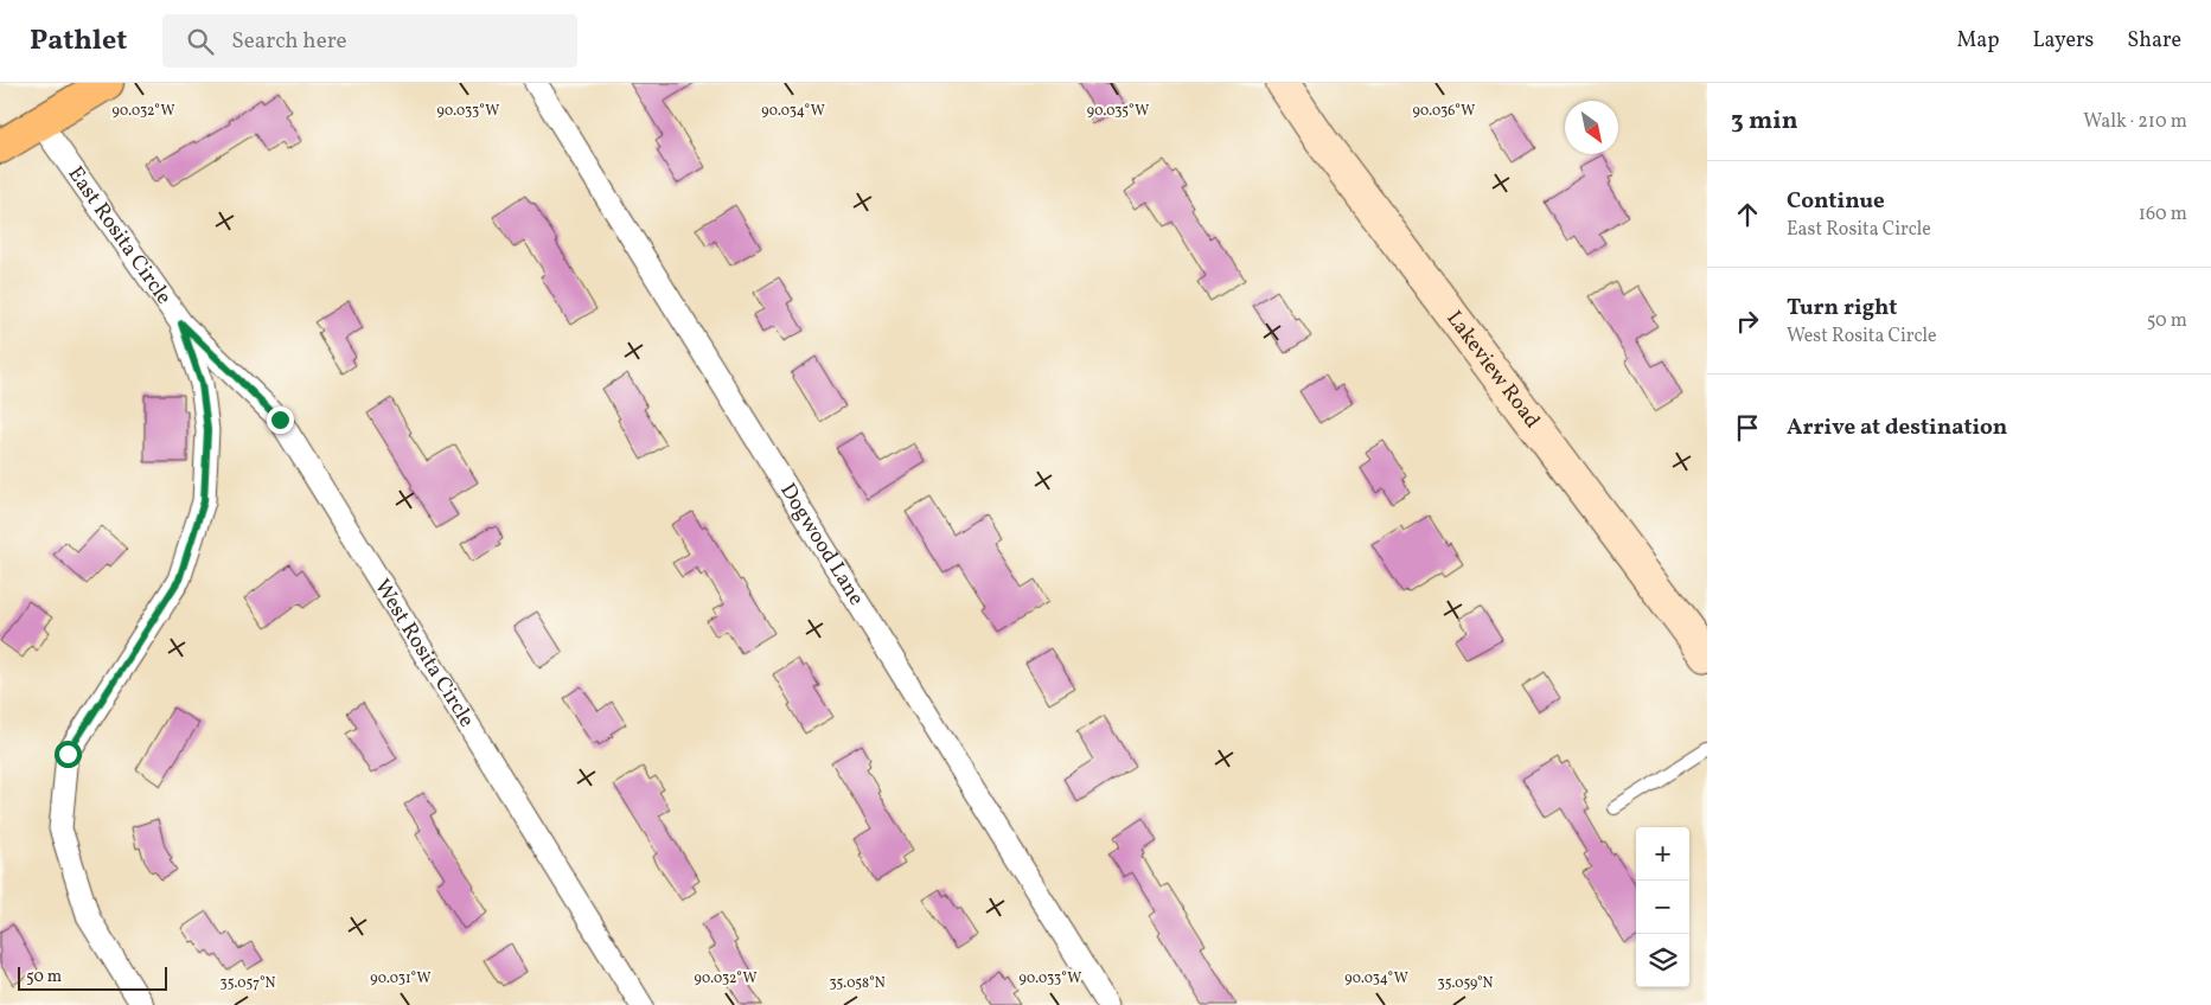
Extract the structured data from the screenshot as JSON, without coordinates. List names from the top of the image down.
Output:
{
  "streets": {
    "street": [
      "East Rosita Circle",
      "Lakeview Road",
      "Dogwood Lane",
      "West Rosita Circle"
    ]
  },
  "crossings": [
    ["East Rosita Circle", "West Rosita Circle"]
  ],
  "scale_bar": "50 m",
  "north": "bottom right",
  "page": {
    "header": "Pathlet",
    "search": "Search here",
    "nav": ["Map", "Layers", "Share"],
    "heading": ["3 min", "Walk · 210 m"],
    "list": [
      ["Continue", "East Rosita Circle", "160 m"],
      ["Turn right", "West Rosita Circle", "50 m"],
      "Arrive at destination"
    ],
    "map_buttons": ["+", "−"],
    "scale": "50 m"
  },
  "coordinates": [
    "90.032°W",
    "90.033°W",
    "90.034°W",
    "90.035°W",
    "90.036°W",
    "90.031°W",
    "35.057°N",
    "35.058°N",
    "35.059°N"
  ]
}
